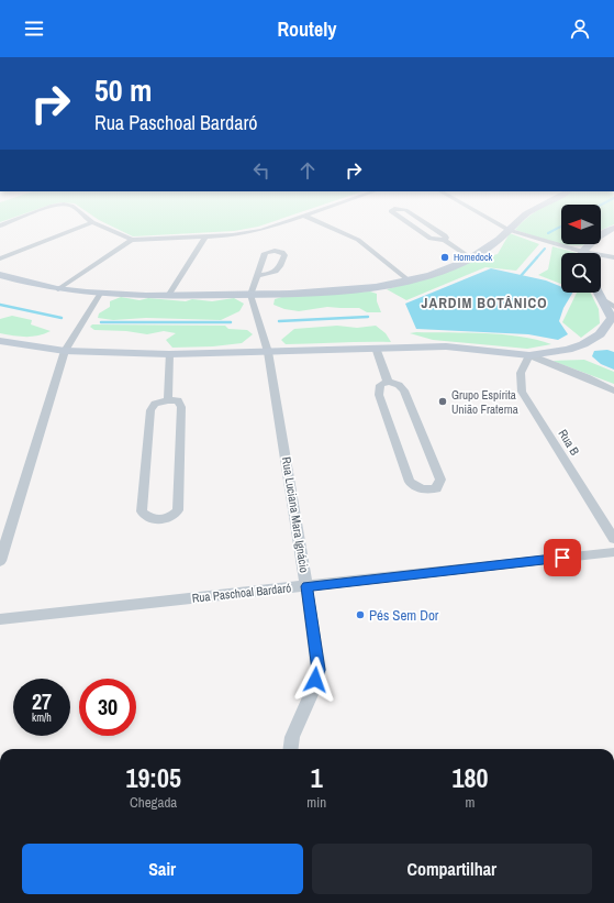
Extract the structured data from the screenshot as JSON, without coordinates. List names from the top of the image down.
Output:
{
  "streets": {
    "street": ["Rua B", "Rua Luciana Mara Ignácio", "Rua Paschoal Bardaró"]
  },
  "crossings": [
    ["Rua Luciana Mara Ignácio", "Rua Paschoal Bardaró"]
  ],
  "districts": ["JARDIM BOTÂNICO"],
  "places": ["Homedock", "Grupo Espírita União Fraterna", "Pés Sem Dor"],
  "north": "left",
  "page": {
    "header": "Routely",
    "turn": ["50 m", "Rua Paschoal Bardaró"],
    "speed": "27 km/h",
    "limit": "30",
    "eta": [
      "19:05",
      "Chegada",
      "1",
      "min",
      "180",
      "m"
    ],
    "buttons": ["Sair", "Compartilhar"]
  }
}
